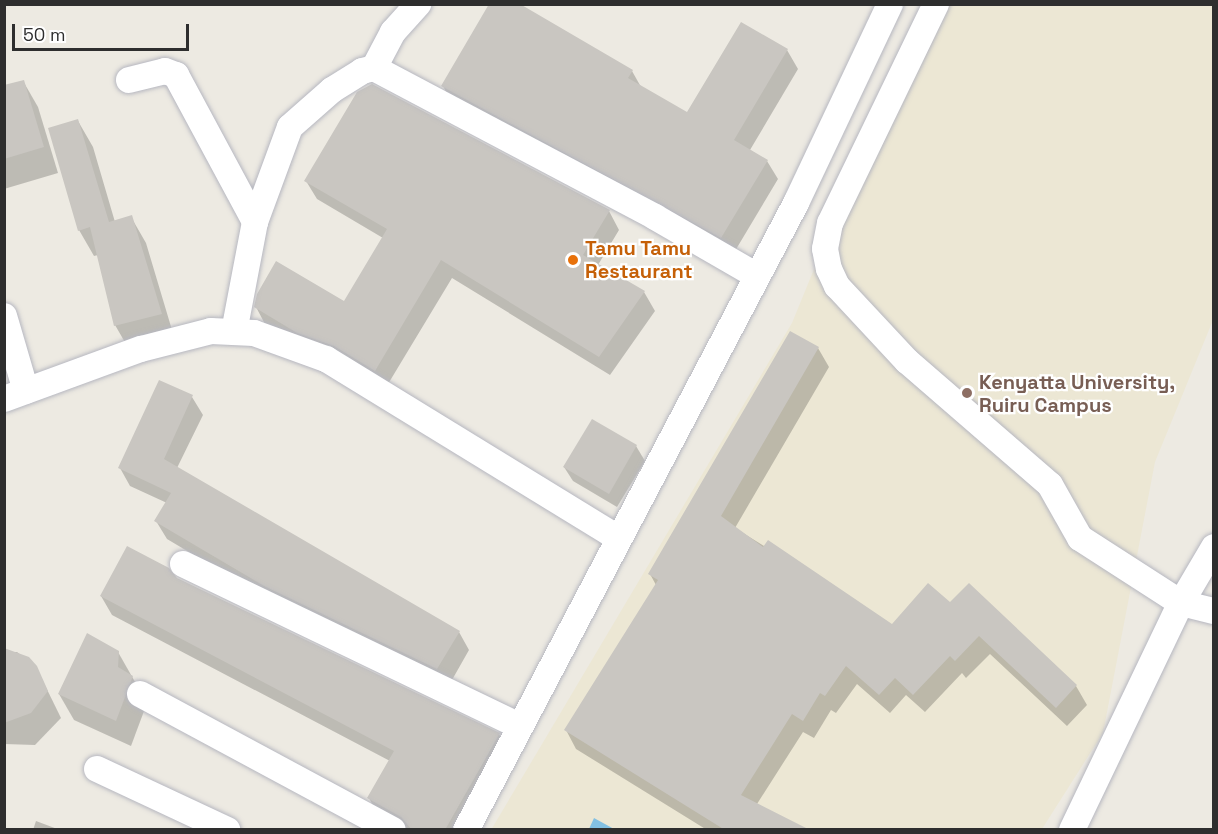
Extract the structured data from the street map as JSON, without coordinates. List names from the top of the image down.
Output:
{
  "places": ["Tamu Tamu Restaurant", "Kenyatta University, Ruiru Campus"],
  "scale_bar": "50 m"
}
